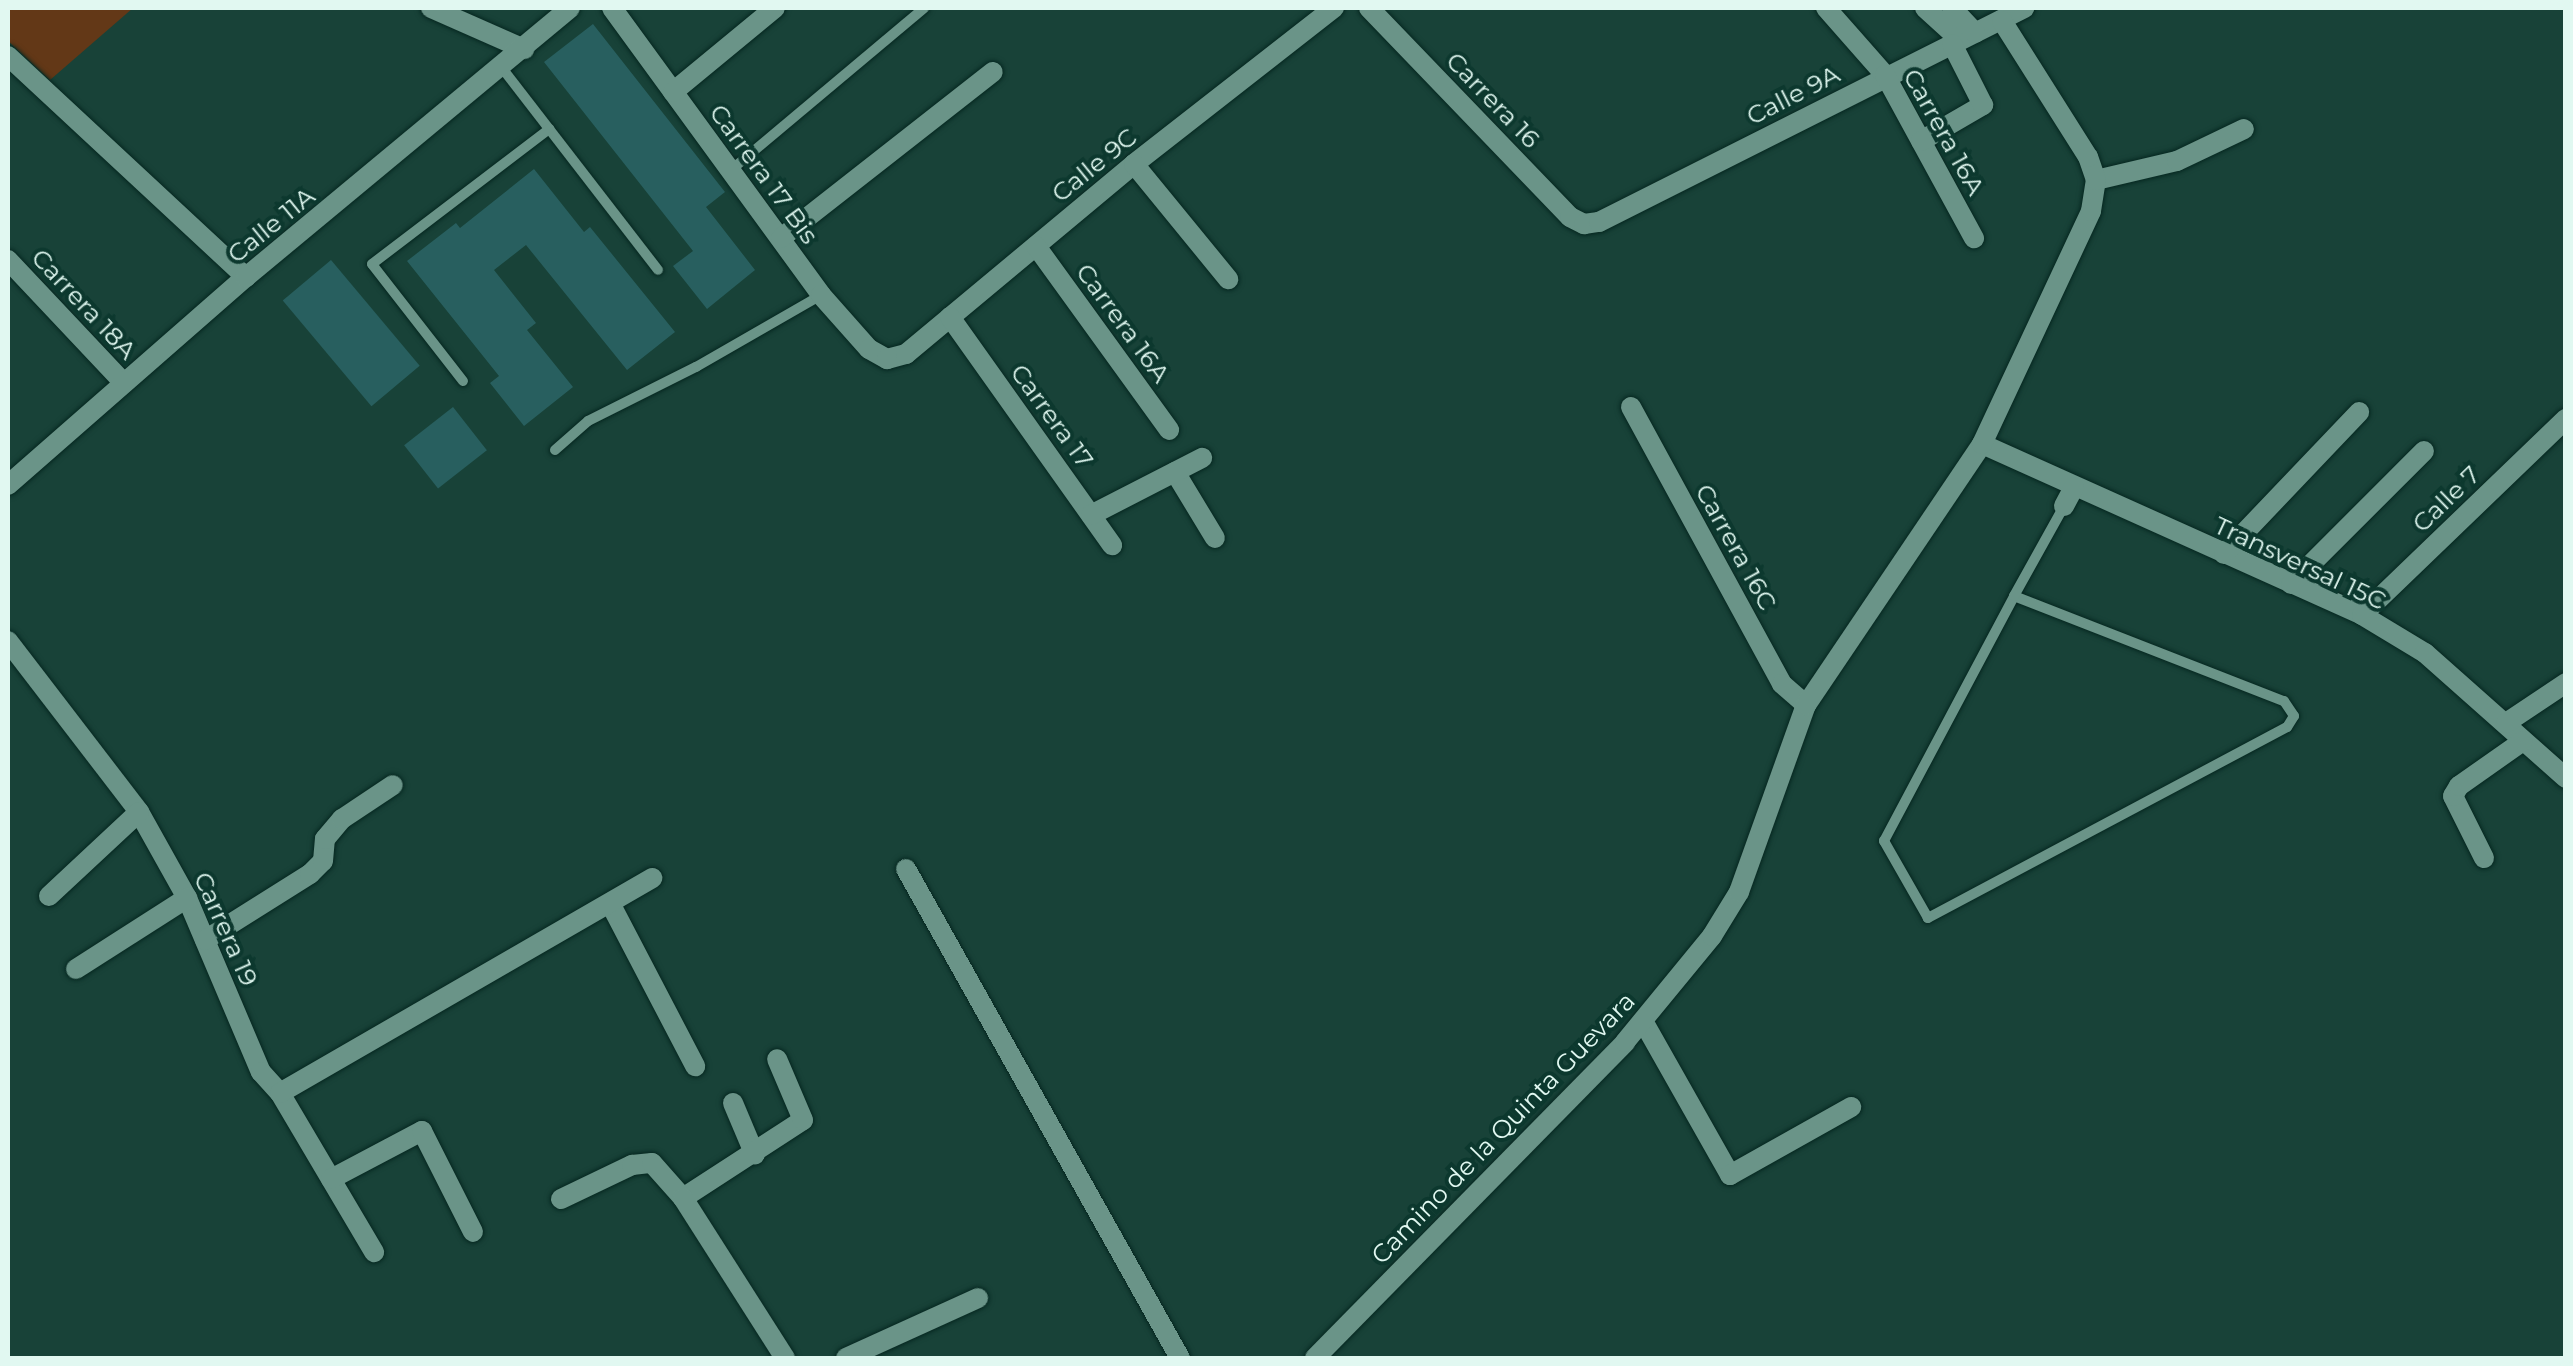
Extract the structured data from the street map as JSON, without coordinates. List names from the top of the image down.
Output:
{
  "streets": {
    "street": [
      "Calle 9A",
      "Carrera 16",
      "Carrera 16A",
      "Calle 9C",
      "Carrera 17 Bis",
      "Calle 11A",
      "Carrera 18A",
      "Carrera 17",
      "Calle 7",
      "Carrera 16C",
      "Transversal 15C",
      "Carrera 19",
      "Camino de la Quinta Guevara"
    ]
  },
  "crossings": [
    ["Calle 9A", "Carrera 16"],
    ["Calle 9A", "Carrera 16A"],
    ["Carrera 16A", "Calle 9C"],
    ["Calle 9C", "Carrera 17 Bis"],
    ["Calle 9C", "Carrera 17"],
    ["Calle 11A", "Carrera 18A"],
    ["Calle 7", "Transversal 15C"],
    ["Carrera 16C", "Camino de la Quinta Guevara"],
    ["Transversal 15C", "Camino de la Quinta Guevara"]
  ]
}
